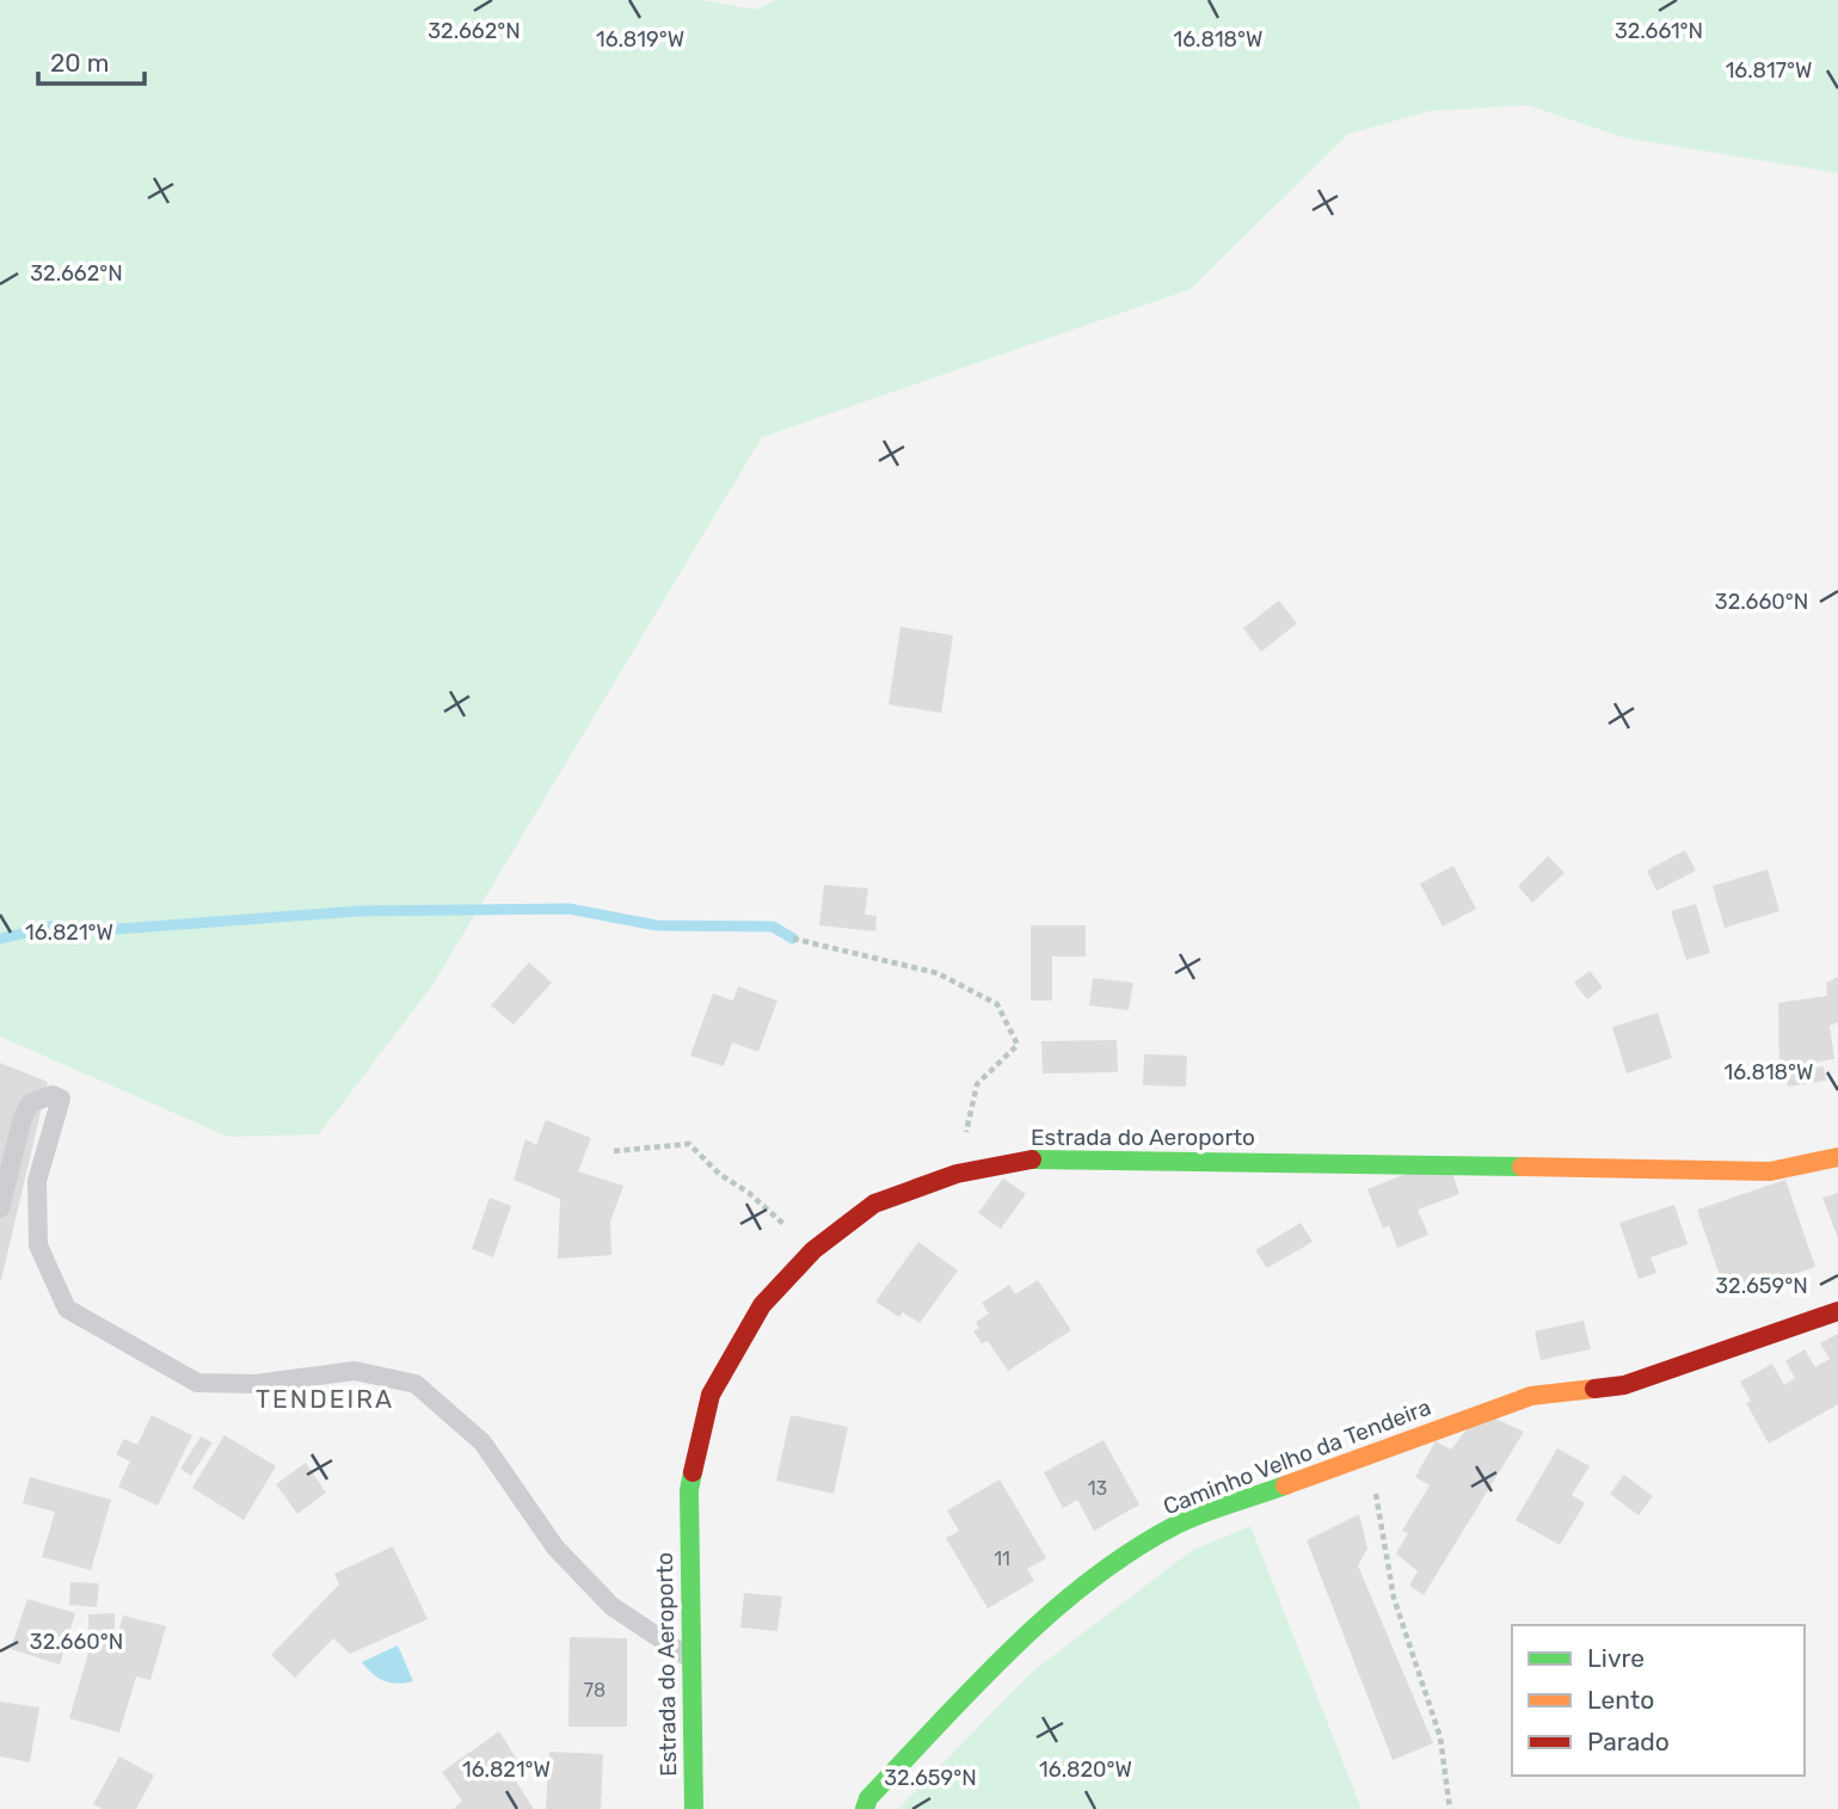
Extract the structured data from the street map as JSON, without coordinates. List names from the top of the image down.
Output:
{
  "streets": {
    "main road": ["Estrada do Aeroporto", "Caminho Velho da Tendeira"]
  },
  "districts": ["TENDEIRA"],
  "house_numbers": ["13", "11", "78"],
  "legend": ["Livre", "Lento", "Parado"],
  "scale_bar": "20 m",
  "coordinates": [
    "32.662°N",
    "32.661°N",
    "16.818°W",
    "16.819°W",
    "16.817°W",
    "32.660°N",
    "16.821°W",
    "32.659°N",
    "16.820°W"
  ]
}
